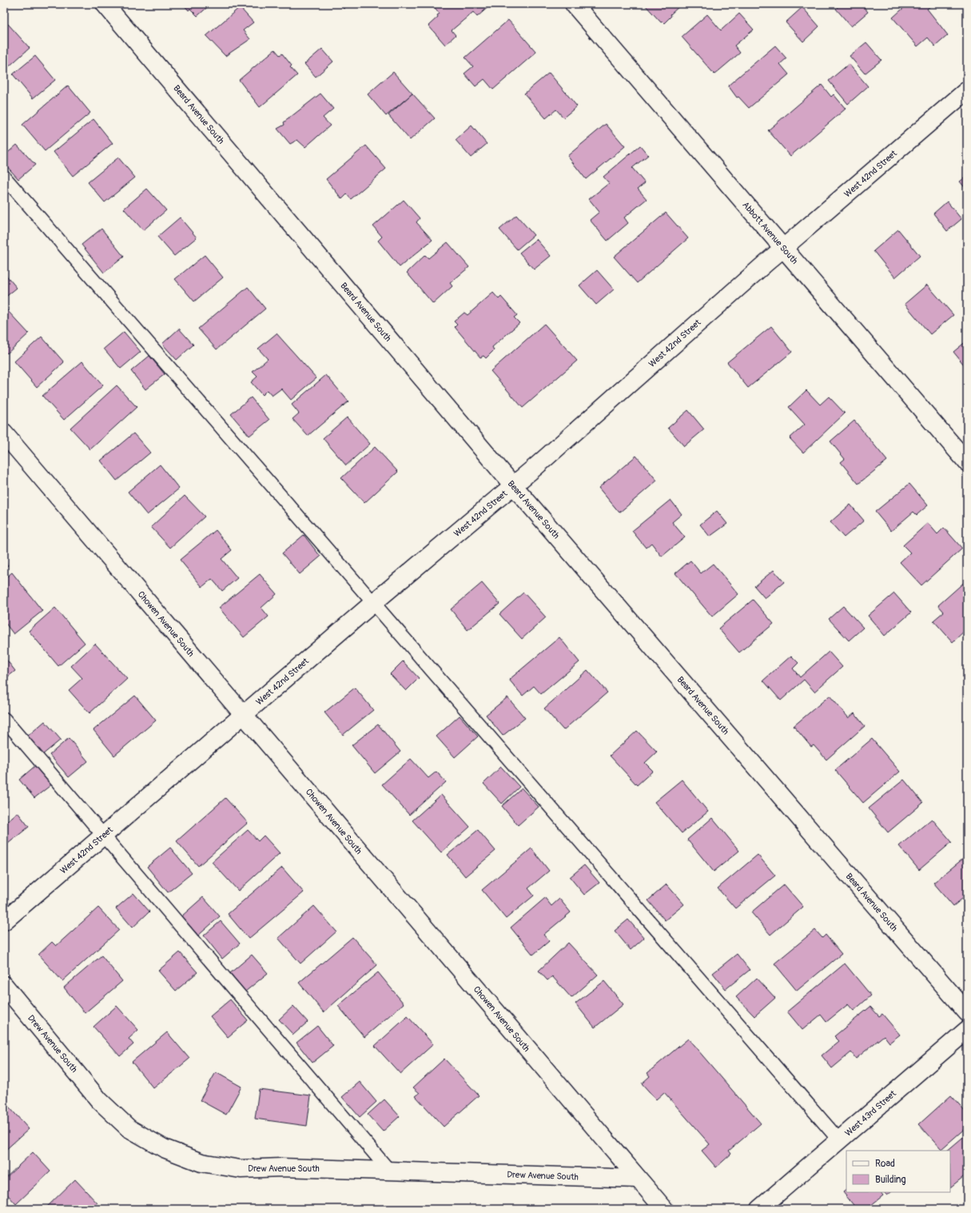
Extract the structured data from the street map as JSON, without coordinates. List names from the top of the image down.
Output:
{
  "streets": {
    "street": [
      "Beard Avenue South",
      "West 42nd Street",
      "Abbott Avenue South",
      "Chowen Avenue South",
      "Drew Avenue South",
      "West 43rd Street"
    ]
  },
  "crossings": [
    ["Beard Avenue South", "West 42nd Street"],
    ["West 42nd Street", "Abbott Avenue South"],
    ["West 42nd Street", "Chowen Avenue South"],
    ["Chowen Avenue South", "Drew Avenue South"]
  ],
  "legend": ["Road", "Building"]
}
